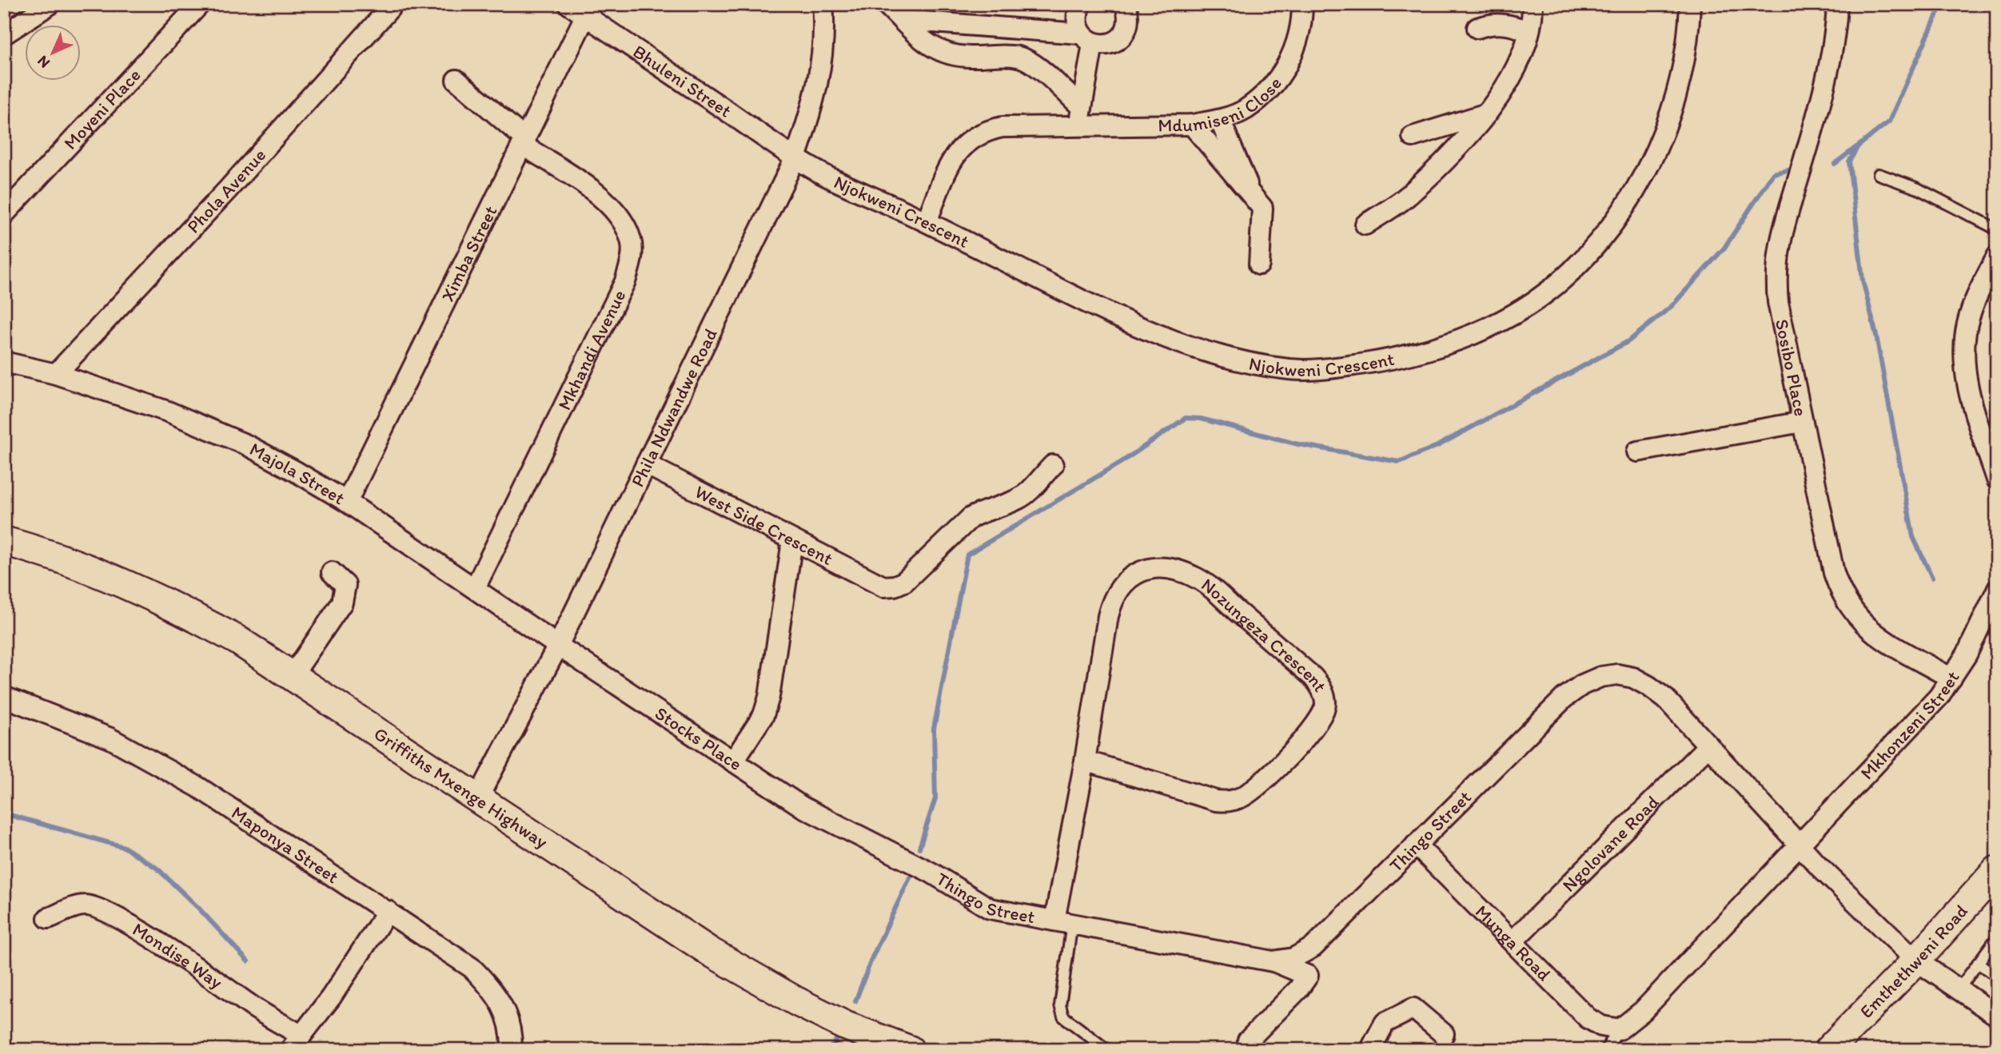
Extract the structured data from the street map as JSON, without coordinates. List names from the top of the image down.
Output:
{
  "streets": {
    "street": [
      "Bhuleni Street",
      "Mdumiseni Close",
      "Moyeni Place",
      "Phola Avenue",
      "Njokweni Crescent",
      "Ximba Street",
      "Mkhandi Avenue",
      "Sosibo Place",
      "Phila Ndwandwe Road",
      "Majola Street",
      "West Side Crescent",
      "Nozungeza Crescent",
      "Mkhonzeni Street",
      "Stocks Place",
      "Griffiths Mxenge Highway",
      "Thingo Street",
      "Ngolovane Road",
      "Maponya Street",
      "Munga Road",
      "Mondise Way",
      "Emthethweni Road"
    ]
  },
  "crossings": [
    ["Bhuleni Street", "Njokweni Crescent"],
    ["Bhuleni Street", "Ximba Street"],
    ["Bhuleni Street", "Phila Ndwandwe Road"],
    ["Mdumiseni Close", "Njokweni Crescent"],
    ["Phola Avenue", "Majola Street"],
    ["Njokweni Crescent", "Phila Ndwandwe Road"],
    ["Ximba Street", "Mkhandi Avenue"],
    ["Ximba Street", "Majola Street"],
    ["Mkhandi Avenue", "Majola Street"],
    ["Sosibo Place", "Mkhonzeni Street"],
    ["Phila Ndwandwe Road", "Majola Street"],
    ["Phila Ndwandwe Road", "West Side Crescent"],
    ["Phila Ndwandwe Road", "Stocks Place"],
    ["Phila Ndwandwe Road", "Griffiths Mxenge Highway"],
    ["Majola Street", "Stocks Place"],
    ["Nozungeza Crescent", "Thingo Street"],
    ["Mkhonzeni Street", "Thingo Street"],
    ["Mkhonzeni Street", "Munga Road"],
    ["Stocks Place", "Thingo Street"],
    ["Thingo Street", "Ngolovane Road"],
    ["Thingo Street", "Munga Road"],
    ["Thingo Street", "Emthethweni Road"],
    ["Ngolovane Road", "Munga Road"]
  ],
  "north": "bottom left"
}
